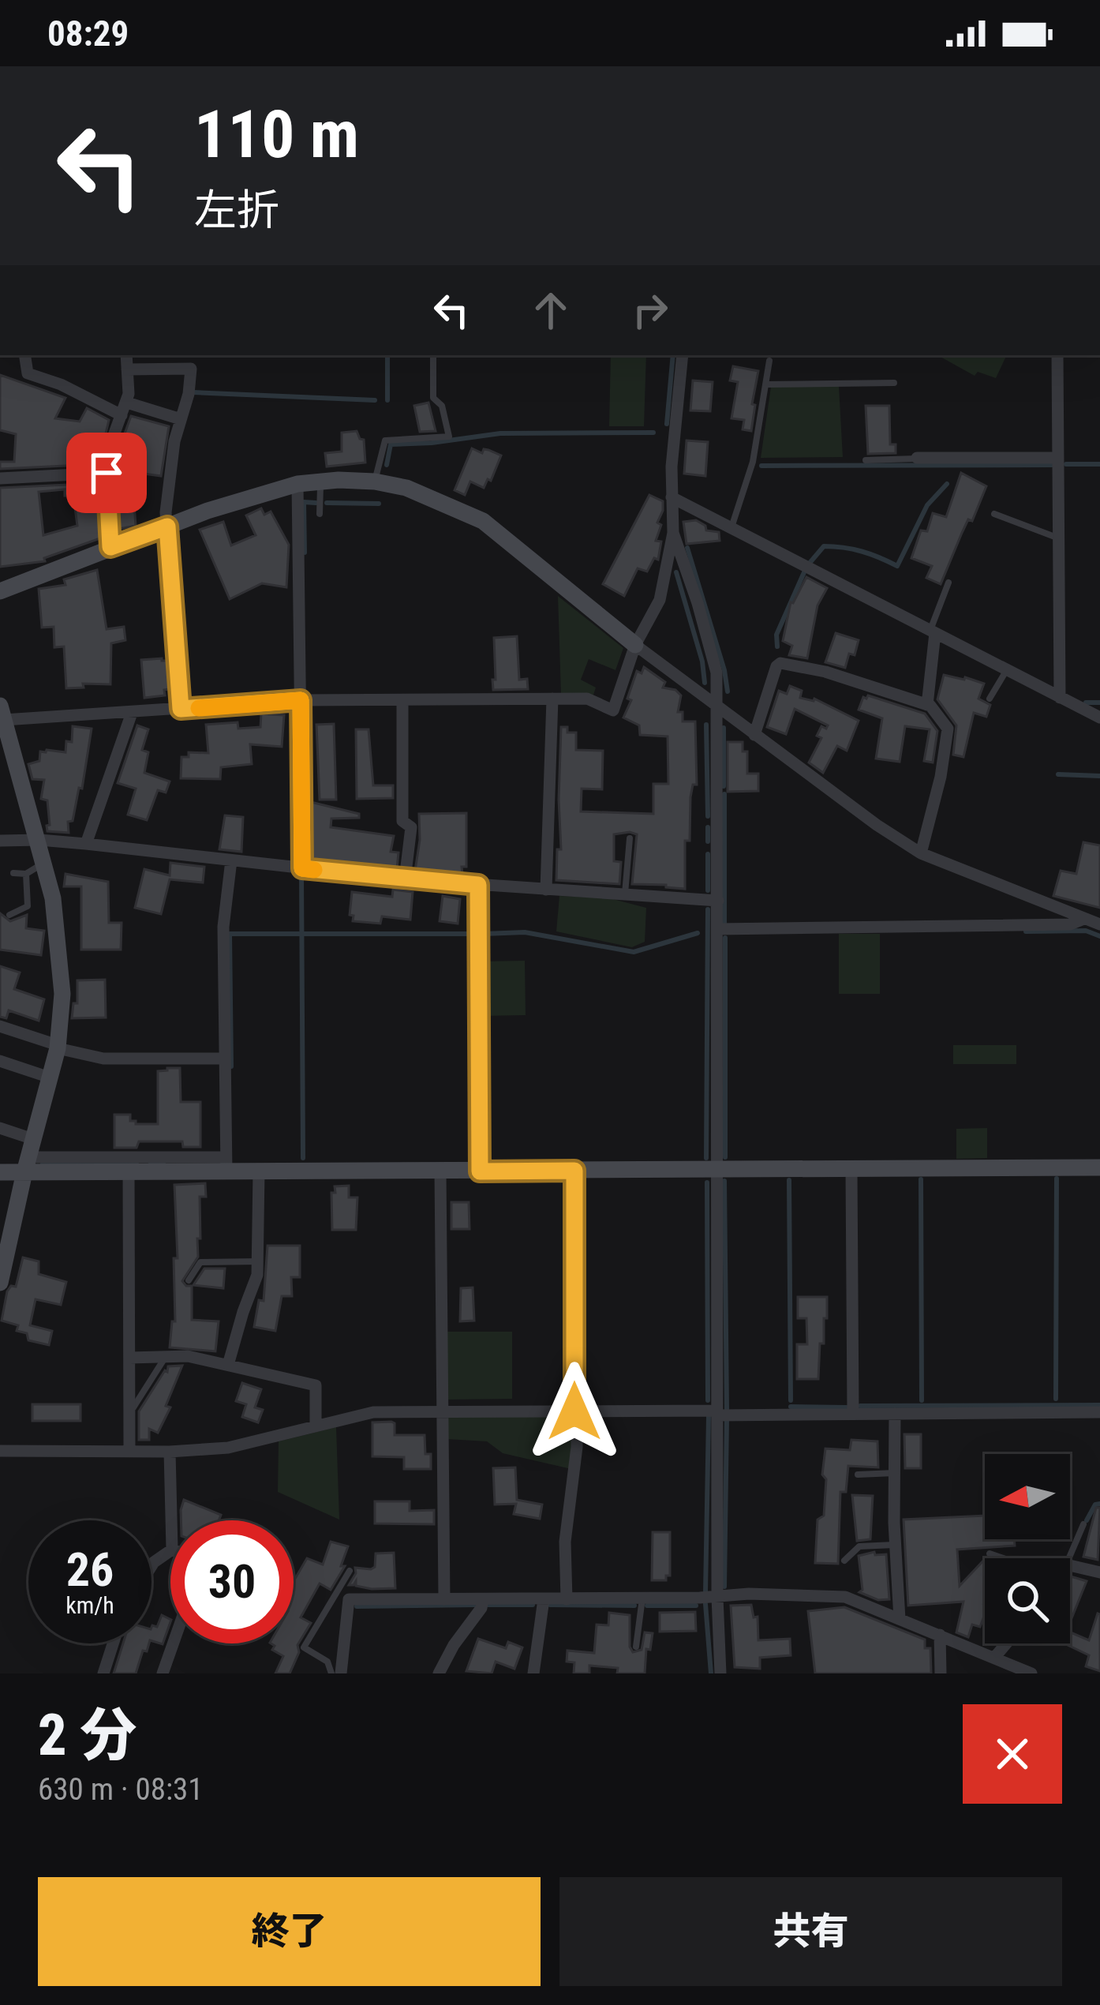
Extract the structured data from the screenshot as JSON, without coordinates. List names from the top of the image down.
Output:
{
  "north": "left",
  "page": {
    "status": "08:29",
    "turn": ["110 m", "左折"],
    "speed": "26 km/h",
    "limit": "30",
    "heading": ["2 分", "630 m · 08:31"],
    "buttons": ["終了", "共有"]
  }
}
